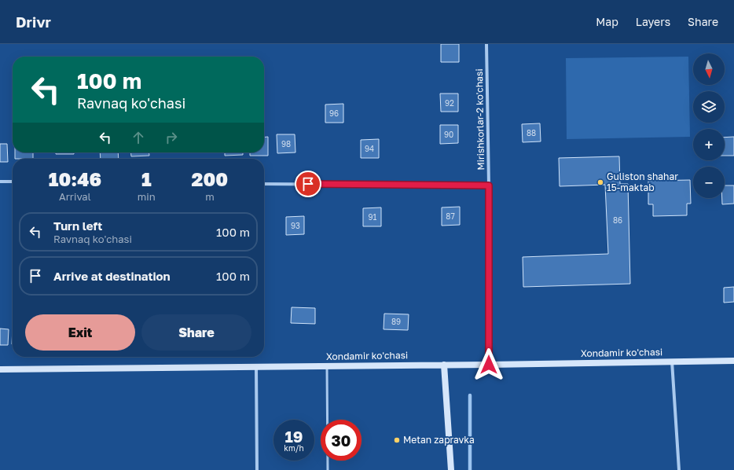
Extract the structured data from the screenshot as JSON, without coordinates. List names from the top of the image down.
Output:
{
  "streets": {
    "main road": ["Xondamir ko'chasi"],
    "street": ["Mirishkorlar-2 ko'chasi"]
  },
  "crossings": [
    ["Mirishkorlar-2 ko'chasi", "Xondamir ko'chasi"]
  ],
  "places": ["Guliston shahar 15-maktab", "Metan zapravka"],
  "house_numbers": [
    "92",
    "96",
    "88",
    "90",
    "98",
    "94",
    "87",
    "91",
    "86",
    "93",
    "89"
  ],
  "north": "bottom",
  "page": {
    "header": "Drivr",
    "nav": ["Map", "Layers", "Share"],
    "map_buttons": ["+", "−"],
    "turn": ["100 m", "Ravnaq ko'chasi"],
    "eta": [
      "10:46",
      "Arrival",
      "1",
      "min",
      "200",
      "m"
    ],
    "list": [
      {
        "name": "Turn left",
        "note": "Ravnaq ko'chasi",
        "value": "100 m"
      },
      {
        "name": "Arrive at destination",
        "value": "100 m"
      }
    ],
    "buttons": ["Exit", "Share"],
    "speed": "19 km/h",
    "limit": "30"
  }
}
